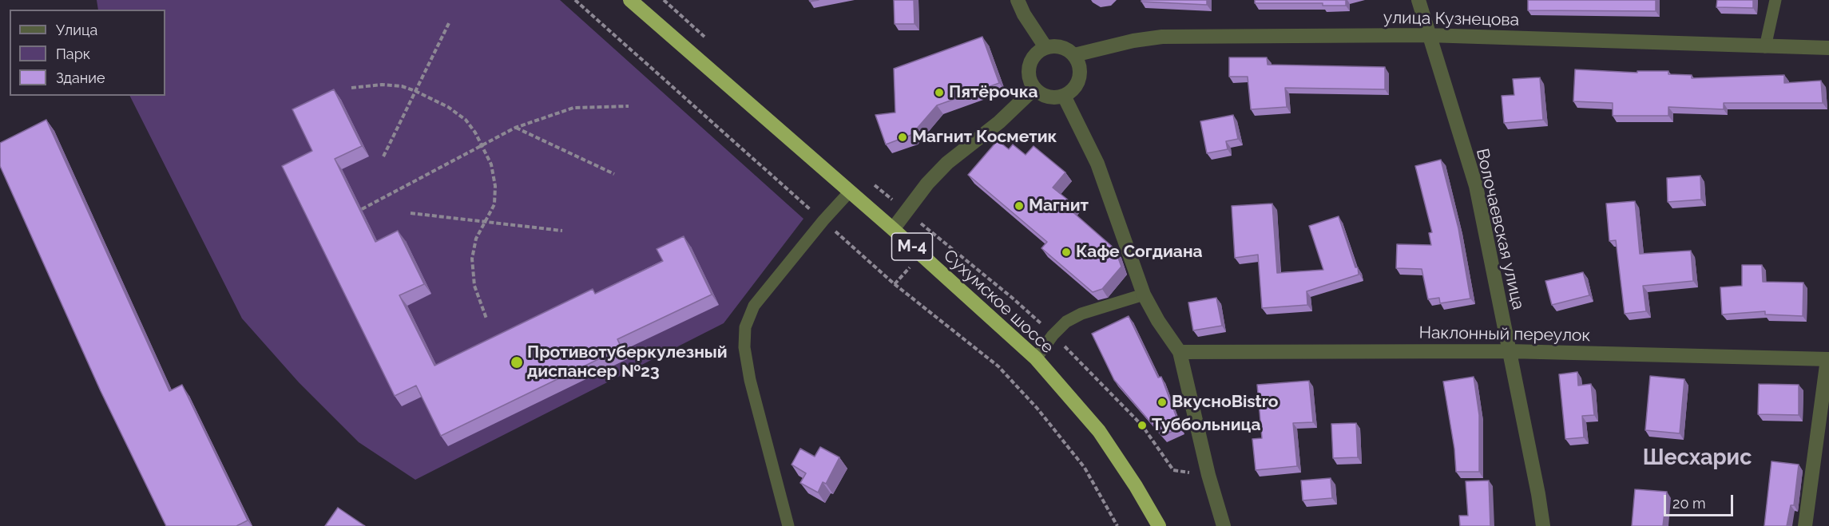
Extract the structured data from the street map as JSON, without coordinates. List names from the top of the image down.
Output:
{
  "streets": {
    "highway": ["М-4", "Сухумское шоссе"],
    "street": ["улица Кузнецова", "Волочаевская улица", "Наклонный переулок"]
  },
  "crossings": [
    ["улица Кузнецова", "Волочаевская улица"],
    ["Волочаевская улица", "Наклонный переулок"]
  ],
  "districts": ["Шесхарис"],
  "places": [
    "Пятёрочка",
    "Магнит Косметик",
    "Магнит",
    "Кафе Согдиана",
    "Противотуберкулезный диспансер №23",
    "ВкусноBistro",
    "Туббольница"
  ],
  "legend": ["Улица", "Парк", "Здание"],
  "scale_bar": "20 m"
}
